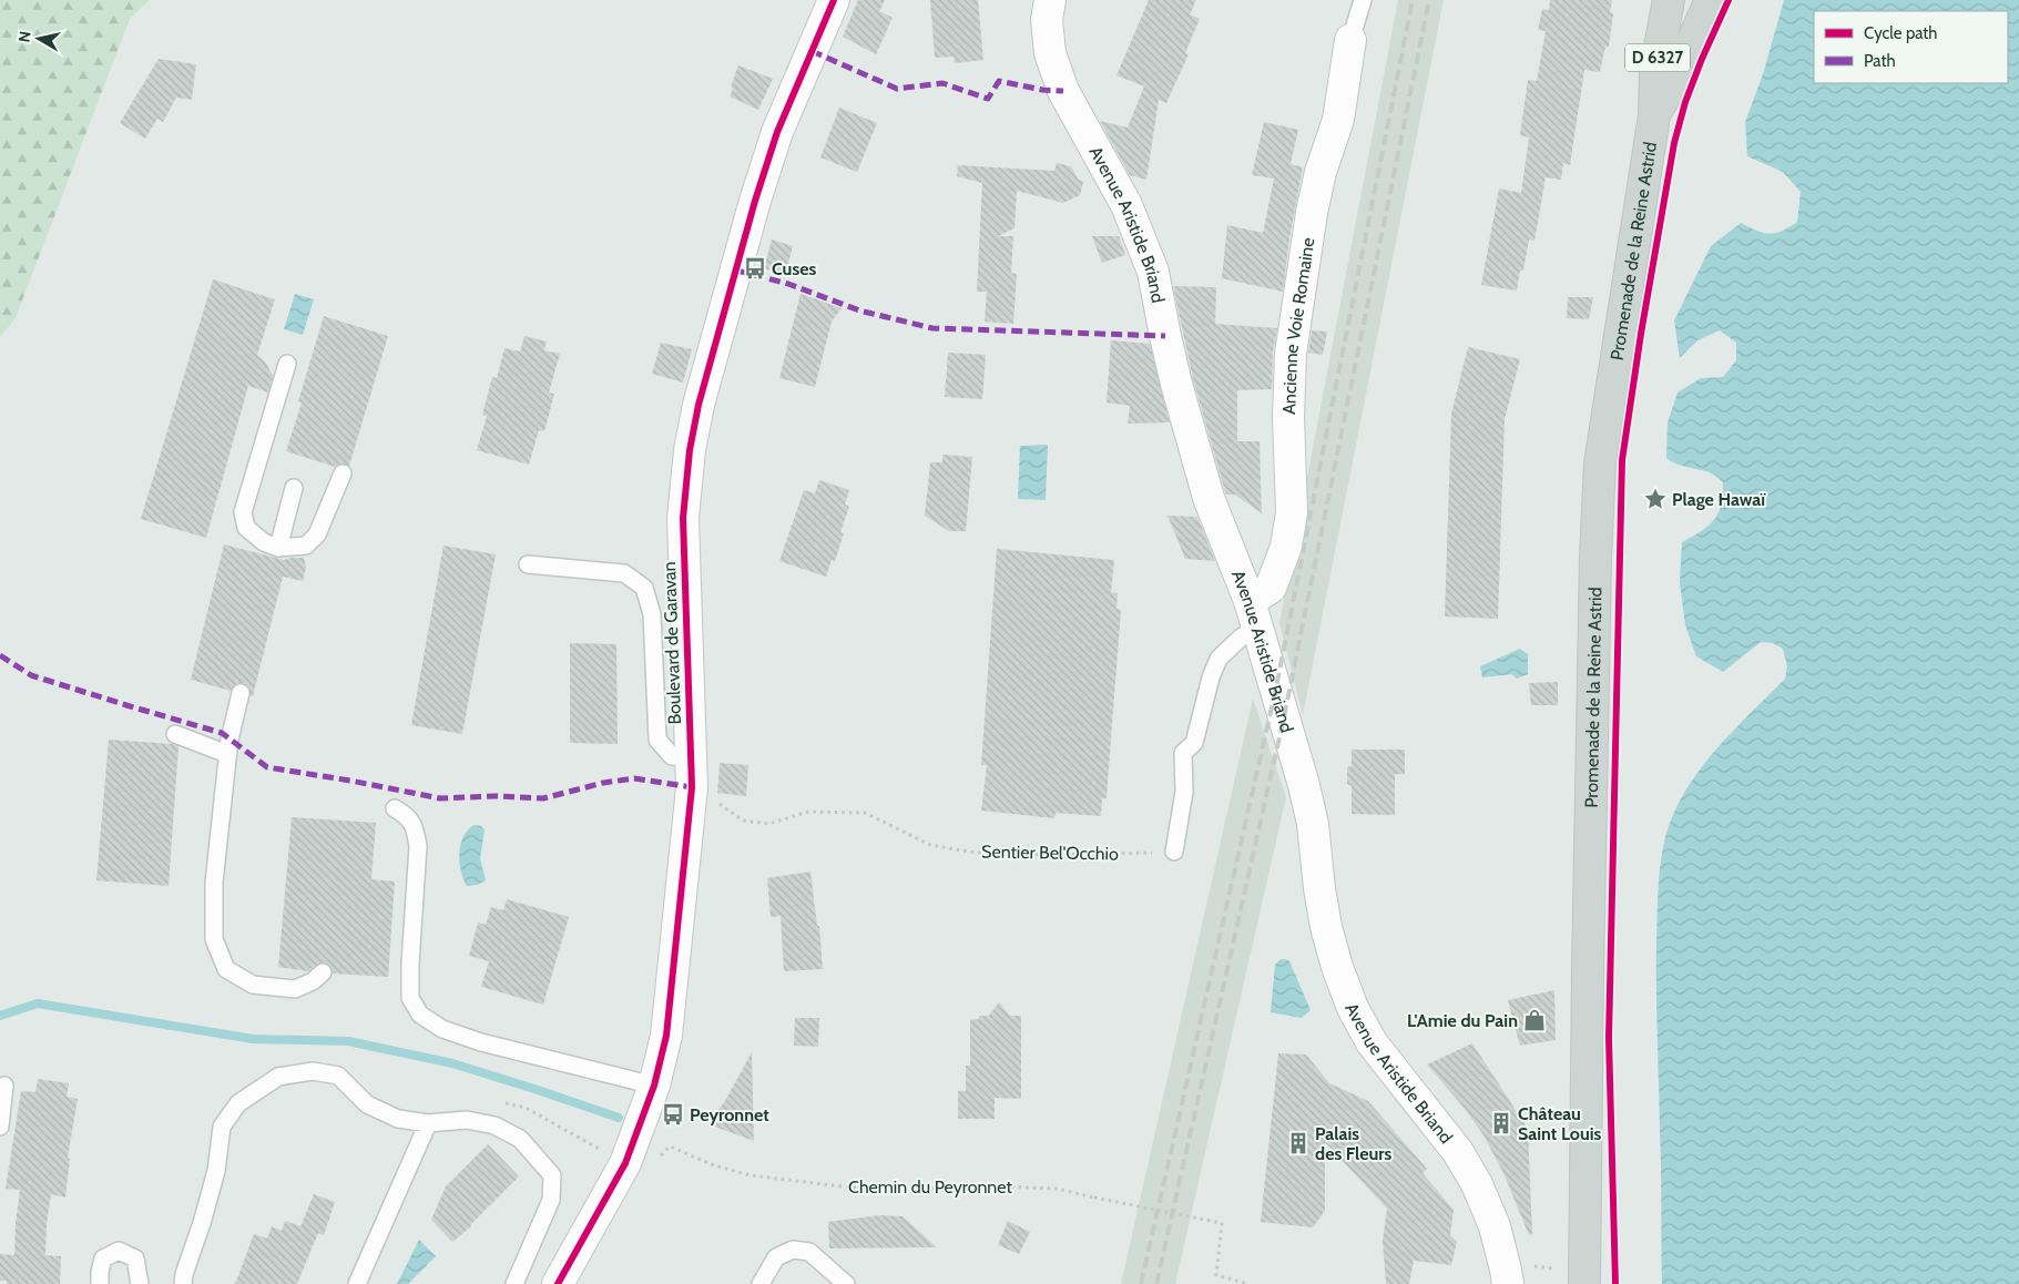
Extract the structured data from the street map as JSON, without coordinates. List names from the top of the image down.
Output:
{
  "streets": {
    "main road": ["D 6327", "Promenade de la Reine Astrid"],
    "street": ["Avenue Aristide Briand", "Ancienne Voie Romaine", "Boulevard de Garavan"],
    "path": ["Sentier Bel'Occhio", "Chemin du Peyronnet"]
  },
  "crossings": [
    ["Avenue Aristide Briand", "Ancienne Voie Romaine"],
    ["Boulevard de Garavan", "Sentier Bel'Occhio"],
    ["Boulevard de Garavan", "Chemin du Peyronnet"]
  ],
  "places": {
    "bus stop": ["Cuses", "Peyronnet"],
    "place": ["Plage Hawaï"],
    "shop": ["L'Amie du Pain"],
    "building": ["Château Saint Louis", "Palais des Fleurs"]
  },
  "legend": ["Cycle path", "Path"],
  "north": "left"
}
